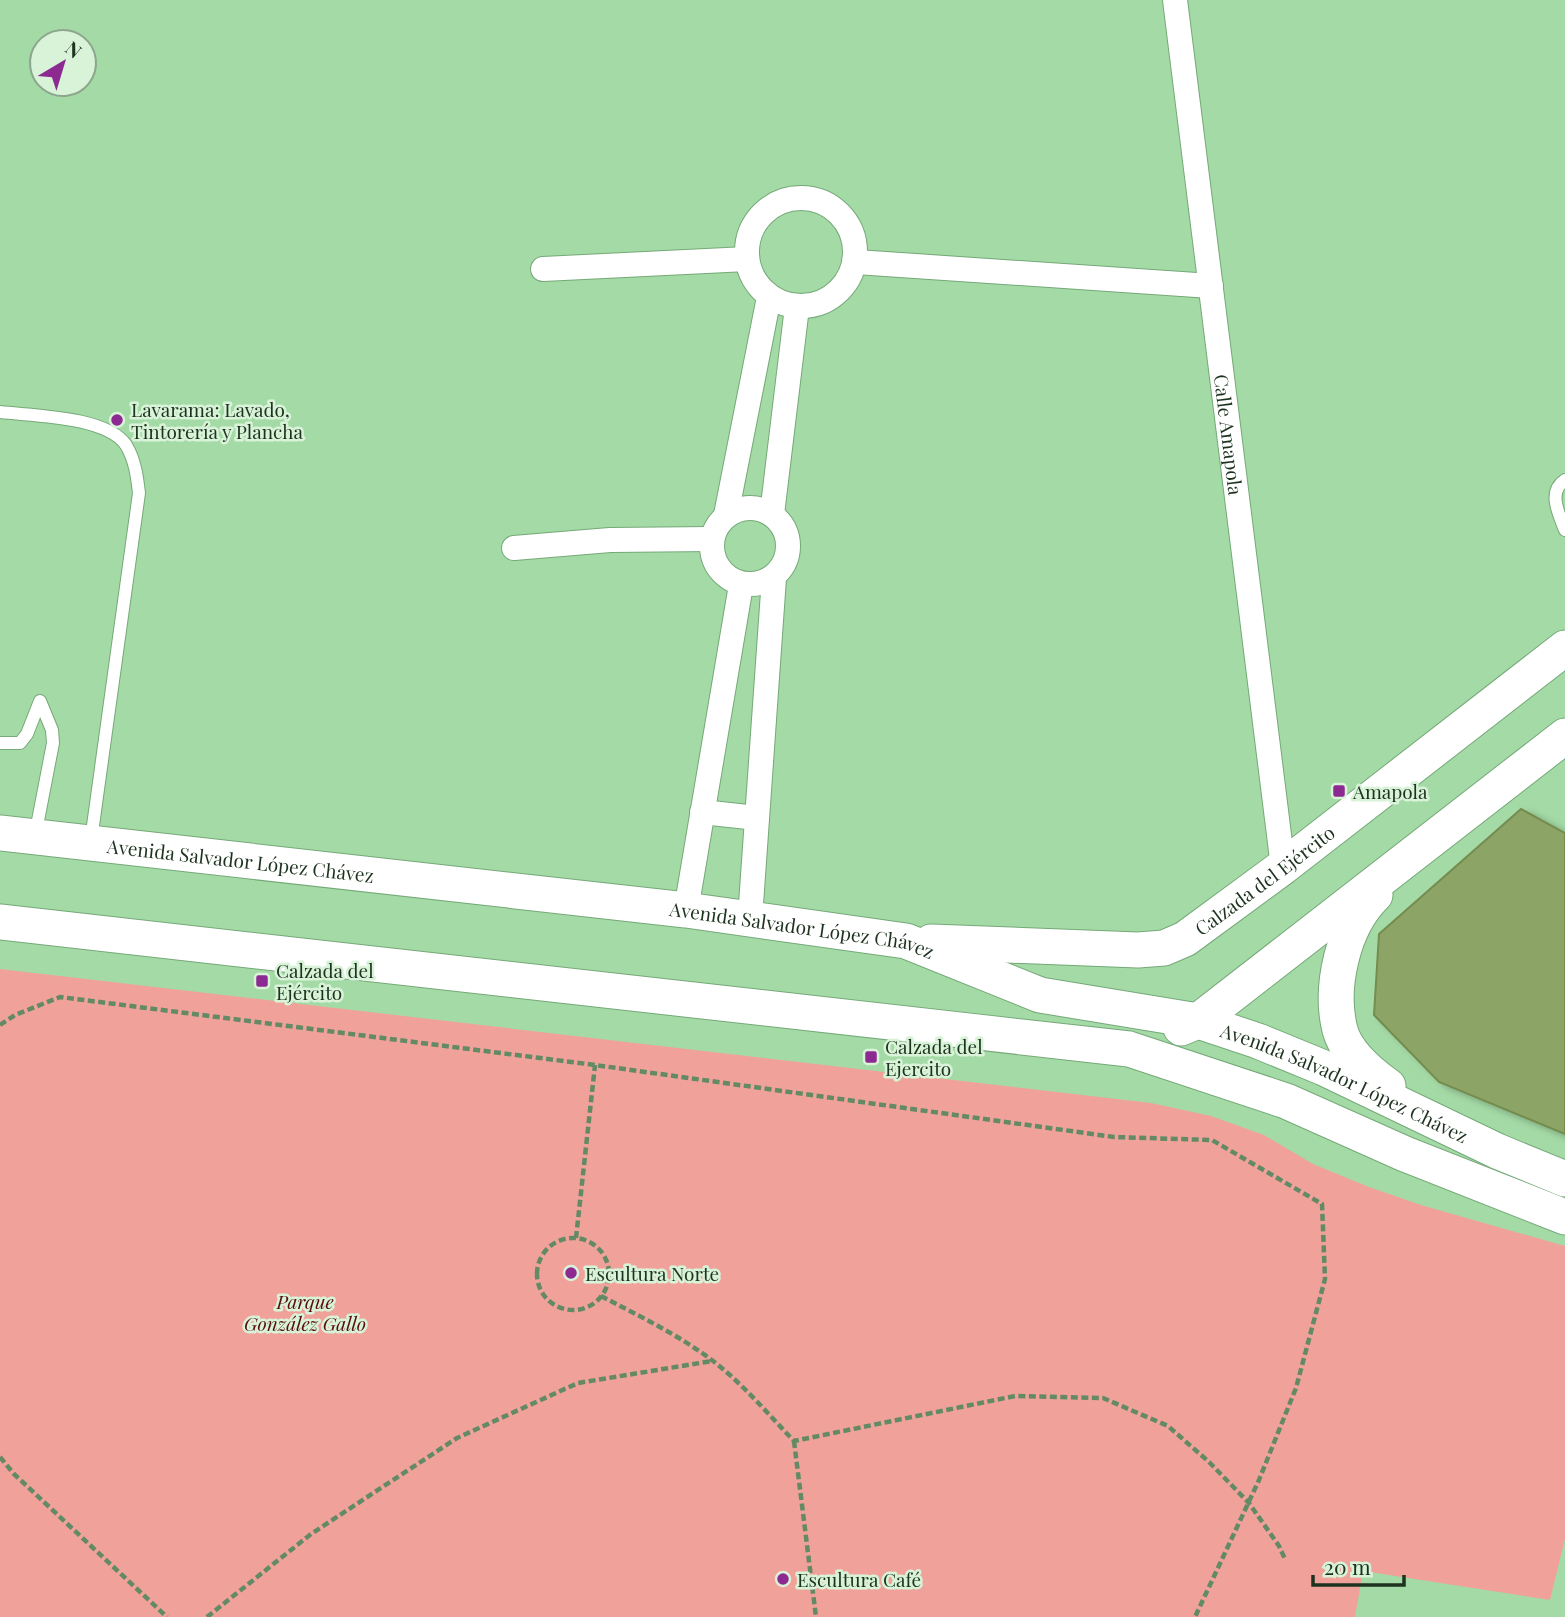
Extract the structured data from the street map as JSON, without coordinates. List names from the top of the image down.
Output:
{
  "streets": {
    "main road": ["Avenida Salvador López Chávez", "Calzada del Ejército"],
    "street": ["Calle Amapola"]
  },
  "crossings": [
    ["Calle Amapola", "Calzada del Ejército"],
    ["Avenida Salvador López Chávez", "Calzada del Ejército"]
  ],
  "parks": ["Parque González Gallo"],
  "places": {
    "other": ["Lavarama: Lavado, Tintorería y Plancha", "Escultura Norte", "Escultura Café"],
    "transit": ["Amapola", "Calzada del Ejército", "Calzada del Ejercito"]
  },
  "scale_bar": "20 m",
  "north": "top right"
}
